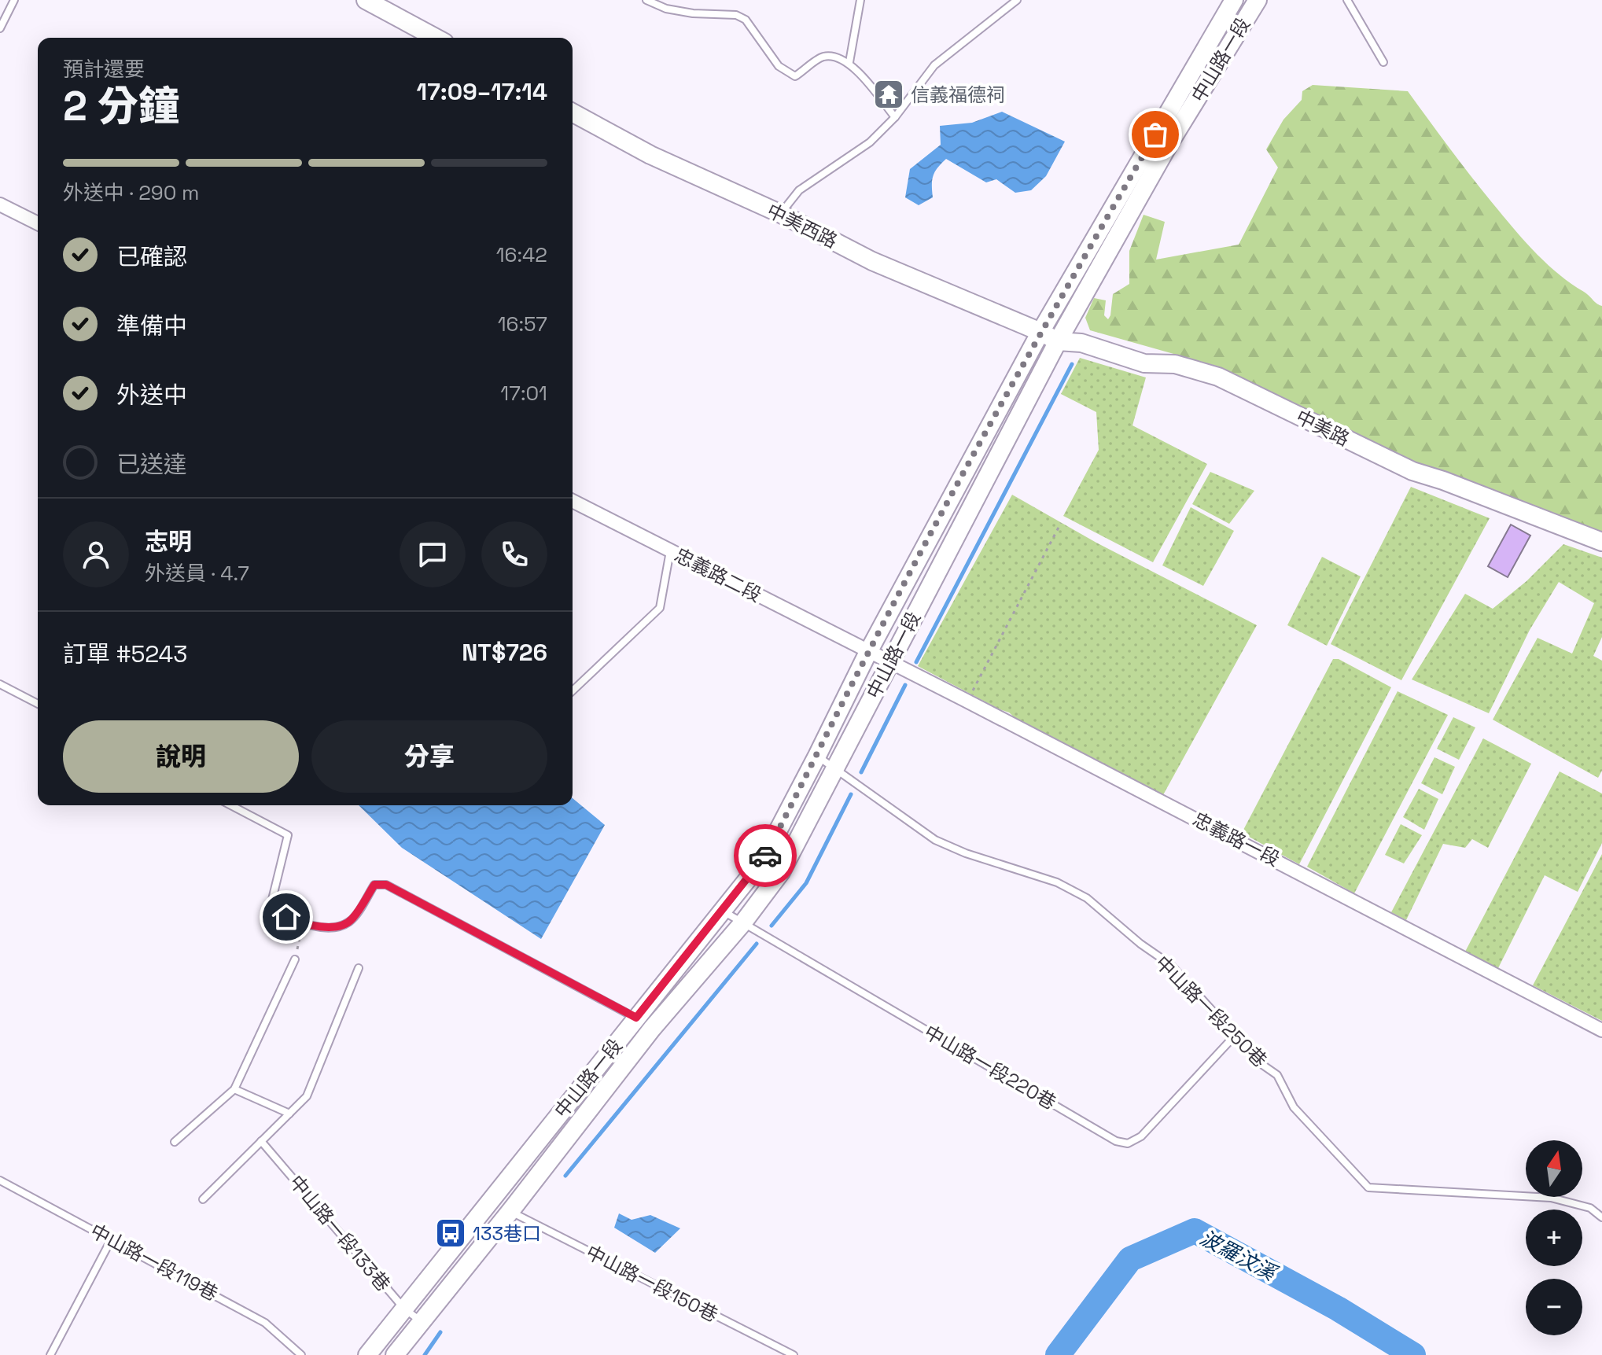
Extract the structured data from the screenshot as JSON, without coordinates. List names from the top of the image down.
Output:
{
  "streets": {
    "street": [
      "中山路一段",
      "中美西路",
      "中美路",
      "忠義路二段",
      "忠義路一段"
    ],
    "lane": [
      "中山路一段250巷",
      "中山路一段220巷",
      "中山路一段133巷",
      "中山路一段119巷",
      "中山路一段150巷"
    ]
  },
  "crossings": [
    ["中山路一段", "中美西路"],
    ["中山路一段", "中美路"],
    ["中山路一段", "忠義路二段"],
    ["中山路一段", "忠義路一段"],
    ["中山路一段", "中山路一段250巷"],
    ["中山路一段", "中山路一段220巷"],
    ["中山路一段", "中山路一段133巷"],
    ["中山路一段", "中山路一段150巷"],
    ["中美西路", "中美路"],
    ["忠義路二段", "忠義路一段"],
    ["中山路一段250巷", "中山路一段220巷"]
  ],
  "water": ["波羅汶溪"],
  "places": {
    "temple": ["信義福德祠"],
    "bus stop": ["133巷口"]
  },
  "north": "top",
  "page": {
    "heading": ["2 分鐘", "預計還要", "17:09–17:14"],
    "panel": [
      "志明",
      "外送員 · 4.7",
      "訂單 #5243",
      "NT$726"
    ],
    "bar": "外送中 · 290 m",
    "list": [
      ["已確認", "16:42"],
      ["準備中", "16:57"],
      ["外送中", "17:01"],
      "已送達"
    ],
    "buttons": ["說明", "分享"],
    "map_buttons": ["+", "−"]
  }
}
